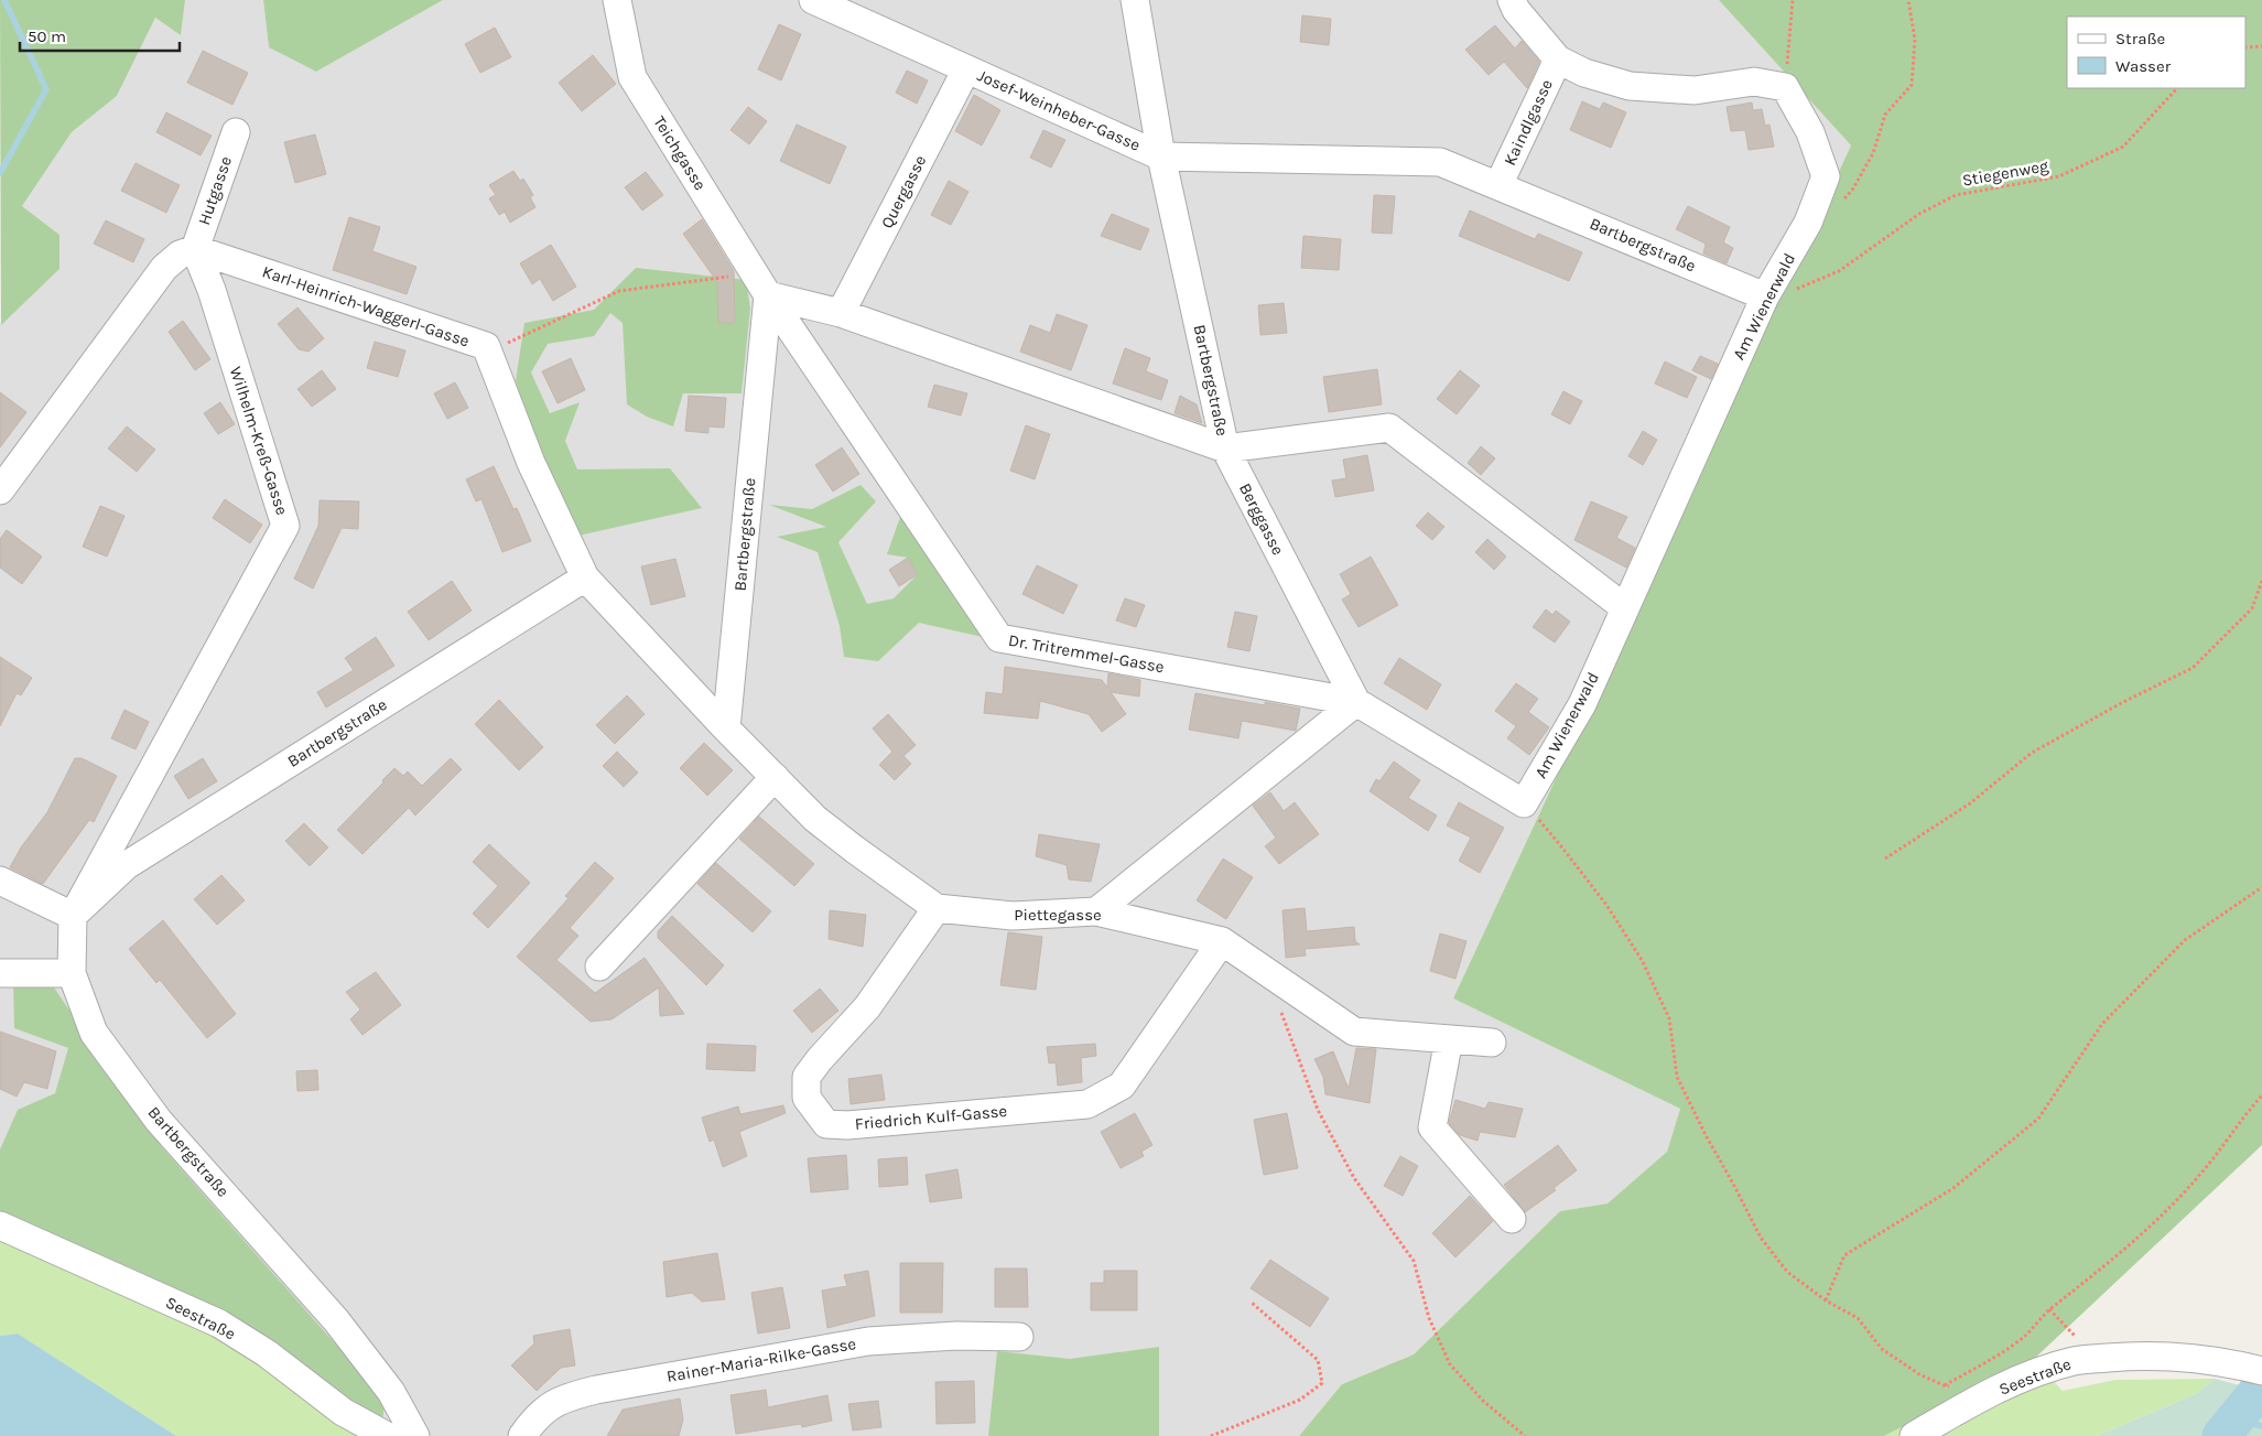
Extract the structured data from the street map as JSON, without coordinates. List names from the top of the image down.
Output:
{
  "streets": {
    "street": [
      "Josef-Weinheber-Gasse",
      "Kaindlgasse",
      "Teichgasse",
      "Hutgasse",
      "Quergasse",
      "Bartbergstraße",
      "Karl-Heinrich-Waggerl-Gasse",
      "Am Wienerwald",
      "Wilhelm-Kreß-Gasse",
      "Berggasse",
      "Dr. Tritremmel-Gasse",
      "Piettegasse",
      "Friedrich Kulf-Gasse",
      "Seestraße",
      "Rainer-Maria-Rilke-Gasse"
    ],
    "path": ["Stiegenweg"]
  },
  "crossings": [
    ["Josef-Weinheber-Gasse", "Quergasse"],
    ["Josef-Weinheber-Gasse", "Bartbergstraße"],
    ["Kaindlgasse", "Bartbergstraße"],
    ["Teichgasse", "Bartbergstraße"],
    ["Teichgasse", "Dr. Tritremmel-Gasse"],
    ["Stiegenweg", "Bartbergstraße"],
    ["Stiegenweg", "Am Wienerwald"],
    ["Hutgasse", "Karl-Heinrich-Waggerl-Gasse"],
    ["Hutgasse", "Wilhelm-Kreß-Gasse"],
    ["Quergasse", "Bartbergstraße"],
    ["Bartbergstraße", "Karl-Heinrich-Waggerl-Gasse"],
    ["Bartbergstraße", "Am Wienerwald"],
    ["Bartbergstraße", "Wilhelm-Kreß-Gasse"],
    ["Bartbergstraße", "Berggasse"],
    ["Bartbergstraße", "Dr. Tritremmel-Gasse"],
    ["Bartbergstraße", "Piettegasse"],
    ["Karl-Heinrich-Waggerl-Gasse", "Wilhelm-Kreß-Gasse"],
    ["Am Wienerwald", "Dr. Tritremmel-Gasse"],
    ["Berggasse", "Dr. Tritremmel-Gasse"],
    ["Piettegasse", "Friedrich Kulf-Gasse"]
  ],
  "legend": ["Straße", "Wasser"],
  "scale_bar": "50 m"
}
